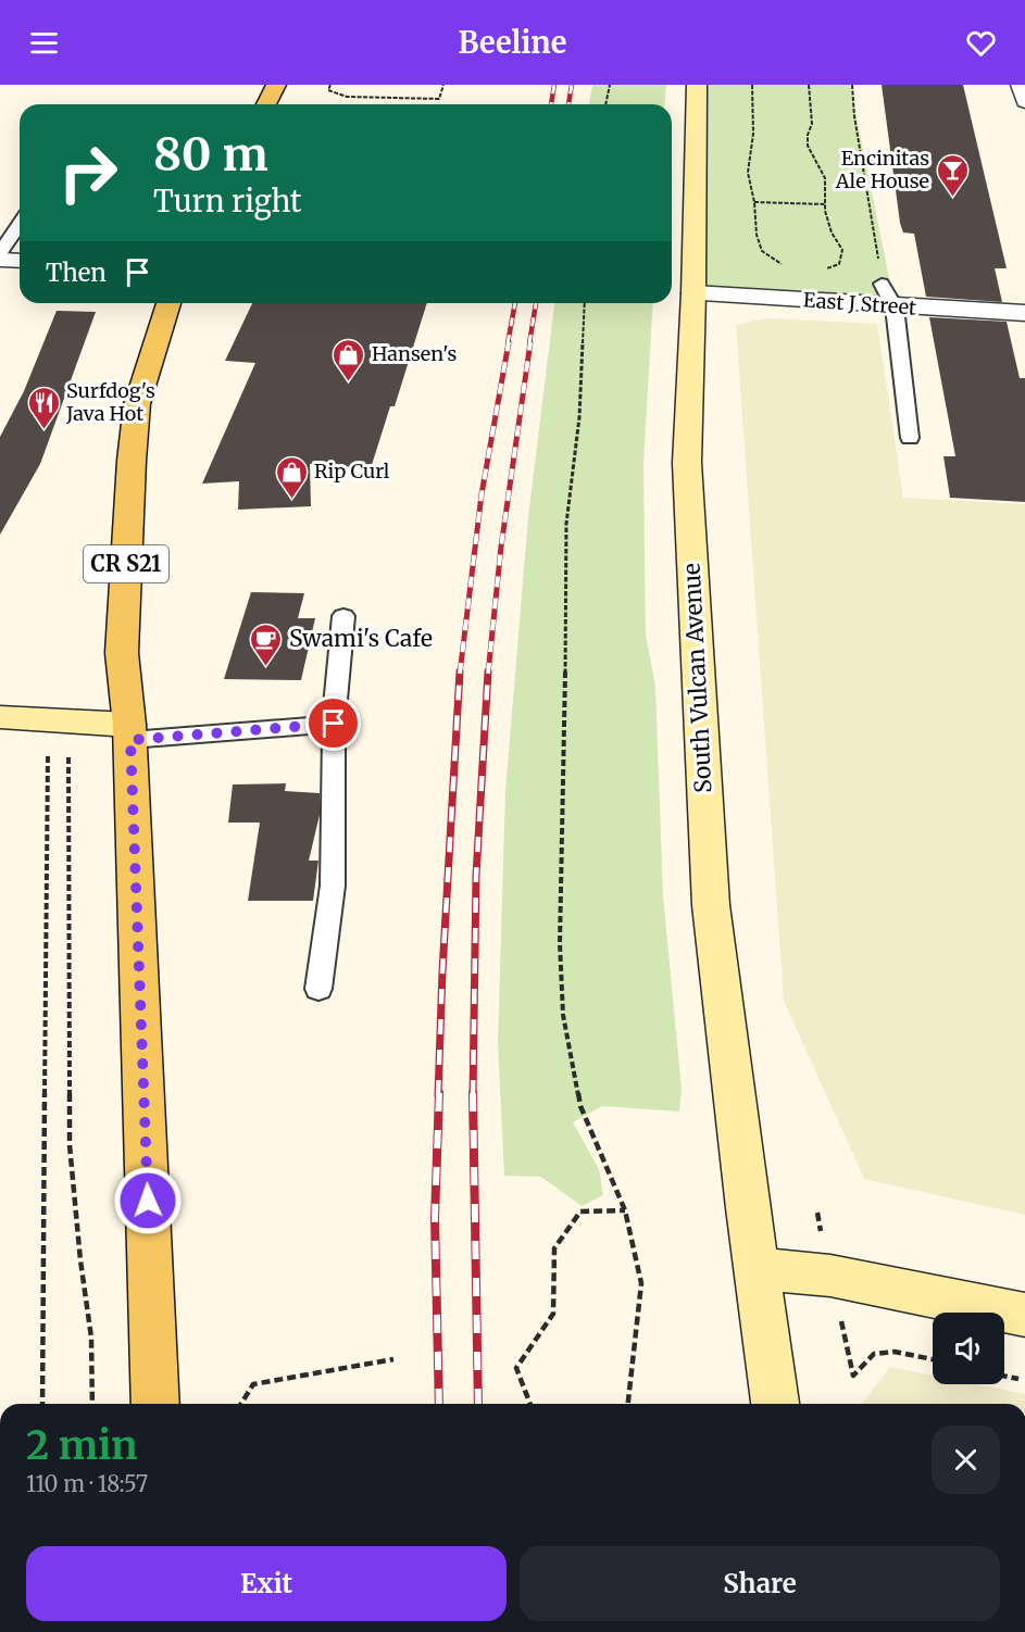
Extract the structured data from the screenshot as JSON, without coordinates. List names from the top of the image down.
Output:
{
  "streets": {
    "main road": ["CR S21", "South Vulcan Avenue"],
    "street": ["East J Street"]
  },
  "crossings": [
    ["East J Street", "South Vulcan Avenue"]
  ],
  "places": {
    "bar": ["Encinitas Ale House"],
    "shop": ["Hansen's", "Rip Curl"],
    "restaurant": ["Surfdog's Java Hot"],
    "cafe": ["Swami's Cafe"]
  },
  "page": {
    "header": "Beeline",
    "turn": ["80 m", "Turn right"],
    "then": "Then",
    "heading": ["2 min", "110 m · 18:57"],
    "buttons": ["Exit", "Share"]
  }
}
